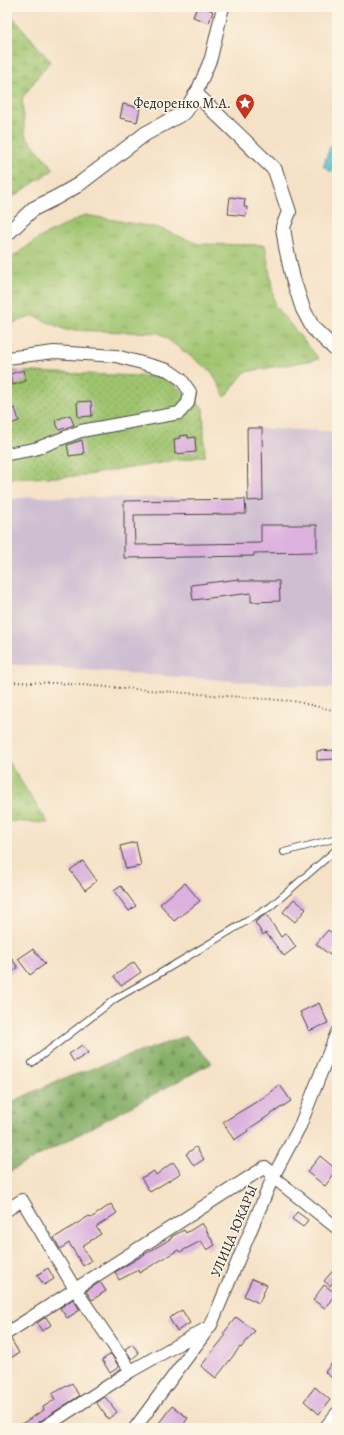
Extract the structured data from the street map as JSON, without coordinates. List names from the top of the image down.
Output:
{
  "streets": {
    "street": ["УЛИЦА ЮКАРЫ"]
  },
  "places": {
    "place": ["Федоренко М.А."]
  }
}
